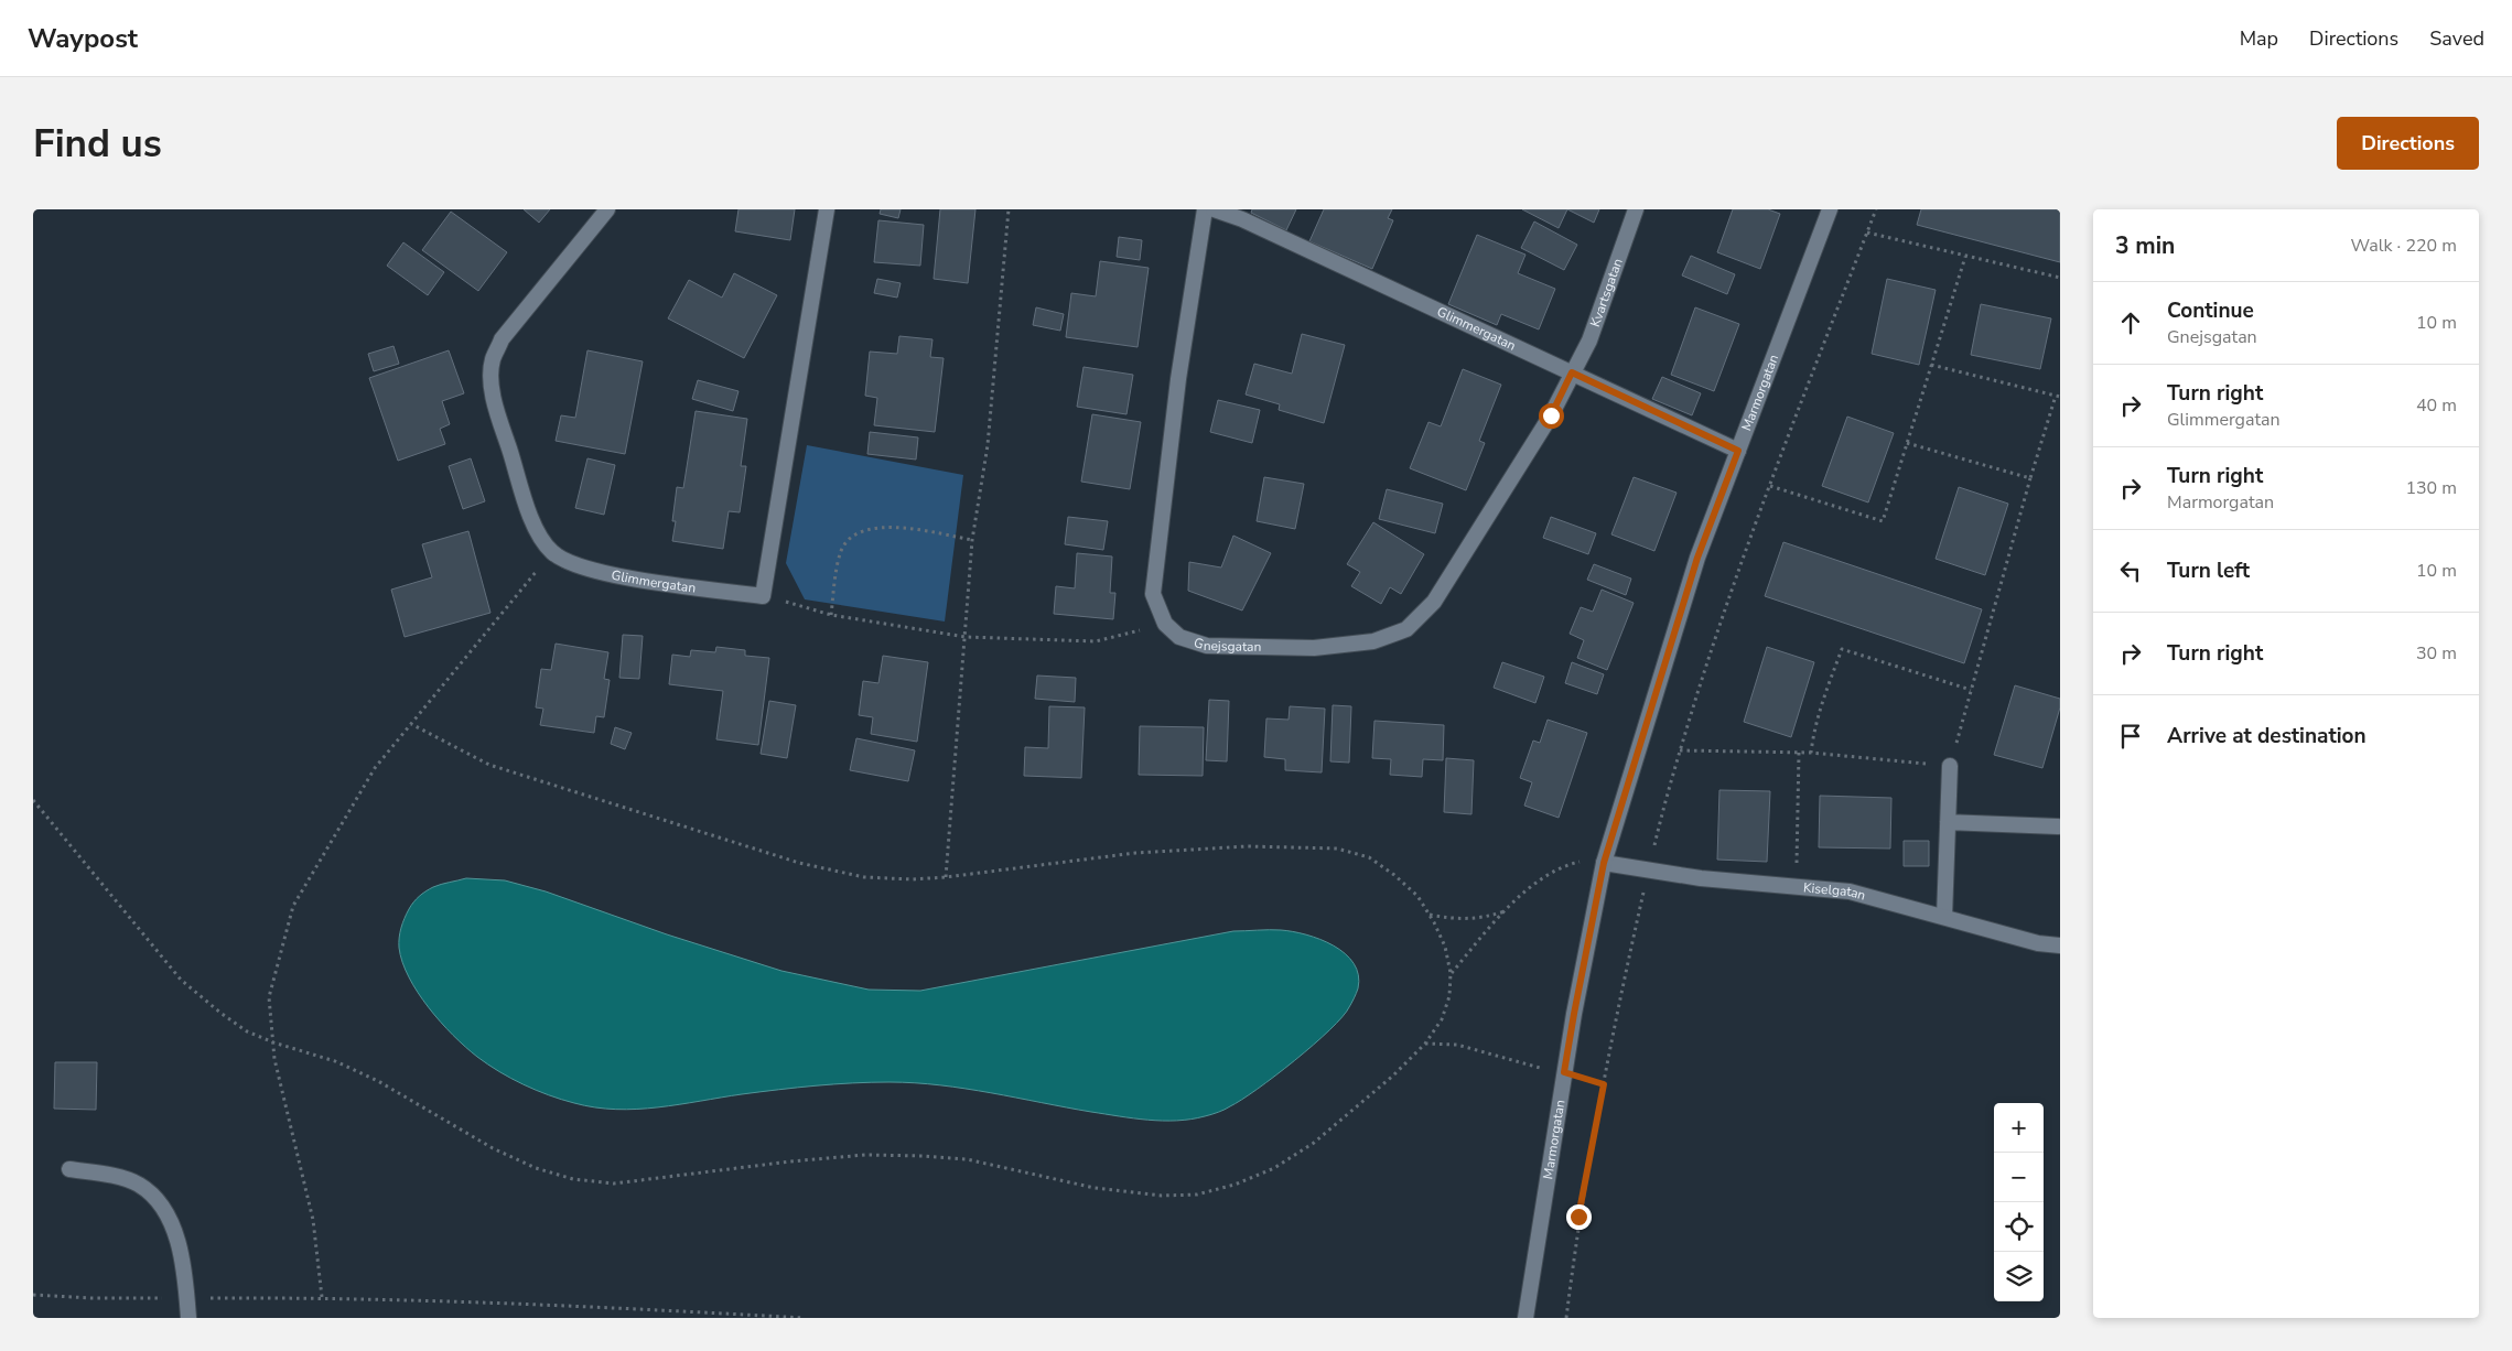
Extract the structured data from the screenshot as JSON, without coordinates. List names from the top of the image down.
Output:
{
  "streets": {
    "street": [
      "Kvartsgatan",
      "Glimmergatan",
      "Marmorgatan",
      "Gnejsgatan",
      "Kiselgatan"
    ]
  },
  "crossings": [
    ["Kvartsgatan", "Glimmergatan"],
    ["Kvartsgatan", "Gnejsgatan"],
    ["Glimmergatan", "Marmorgatan"],
    ["Glimmergatan", "Gnejsgatan"],
    ["Marmorgatan", "Kiselgatan"]
  ],
  "page": {
    "header": "Waypost",
    "nav": ["Map", "Directions", "Saved"],
    "buttons": "Directions",
    "title": "Find us",
    "heading": ["3 min", "Walk · 220 m"],
    "list": [
      ["Continue", "Gnejsgatan", "10 m"],
      ["Turn right", "Glimmergatan", "40 m"],
      ["Turn right", "Marmorgatan", "130 m"],
      ["Turn left", "10 m"],
      ["Turn right", "30 m"],
      "Arrive at destination"
    ],
    "map_buttons": ["+", "−"]
  }
}
